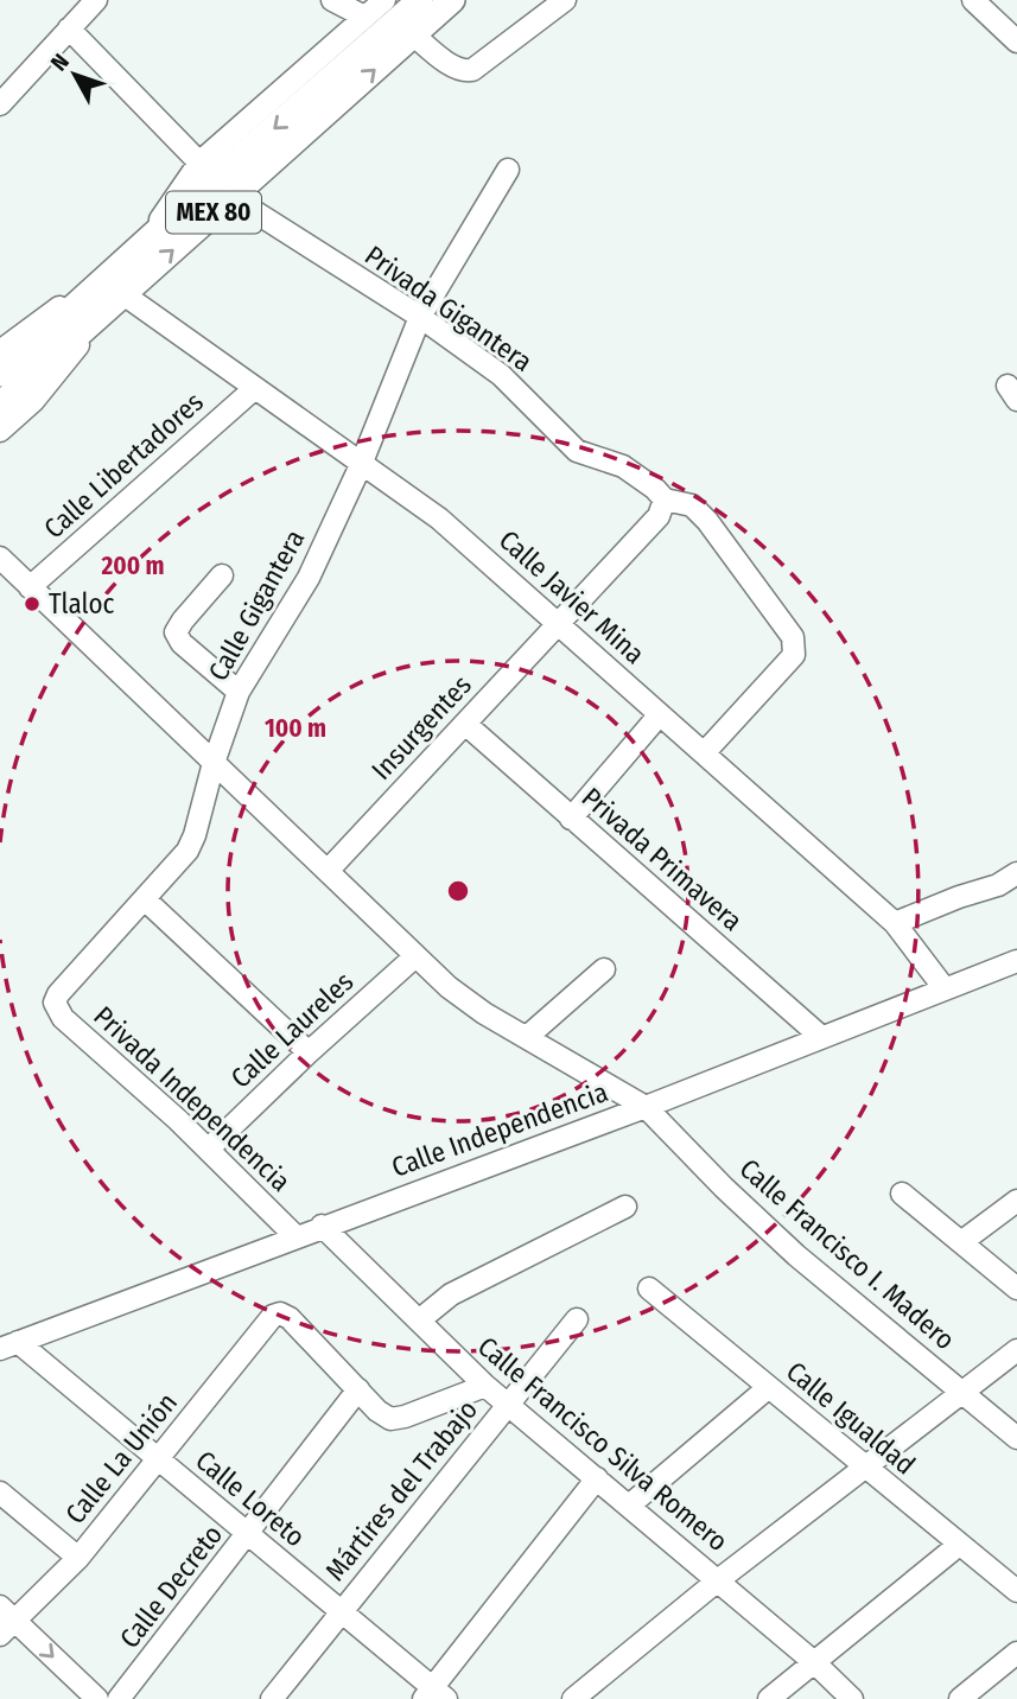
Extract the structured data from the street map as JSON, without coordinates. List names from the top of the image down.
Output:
{
  "streets": {
    "main road": ["MEX 80"],
    "street": [
      "Privada Gigantera",
      "Calle Libertadores",
      "Calle Javier Mina",
      "Calle Gigantera",
      "Insurgentes",
      "Privada Primavera",
      "Calle Laureles",
      "Privada Independencia",
      "Calle Independencia",
      "Calle Francisco I. Madero",
      "Calle Igualdad",
      "Calle Francisco Silva Romero",
      "Calle La Unión",
      "Mártires del Trabajo",
      "Calle Loreto",
      "Calle Decreto"
    ]
  },
  "crossings": [
    ["MEX 80", "Privada Gigantera"],
    ["MEX 80", "Calle Javier Mina"],
    ["Privada Gigantera", "Calle Javier Mina"],
    ["Privada Gigantera", "Calle Gigantera"],
    ["Privada Gigantera", "Insurgentes"],
    ["Calle Libertadores", "Calle Javier Mina"],
    ["Calle Libertadores", "Calle Francisco I. Madero"],
    ["Calle Javier Mina", "Calle Gigantera"],
    ["Calle Javier Mina", "Insurgentes"],
    ["Calle Javier Mina", "Calle Independencia"],
    ["Calle Gigantera", "Privada Independencia"],
    ["Calle Gigantera", "Calle Francisco I. Madero"],
    ["Insurgentes", "Privada Primavera"],
    ["Insurgentes", "Calle Francisco I. Madero"],
    ["Privada Primavera", "Calle Independencia"],
    ["Calle Laureles", "Privada Independencia"],
    ["Calle Laureles", "Calle Francisco I. Madero"],
    ["Privada Independencia", "Calle Independencia"],
    ["Calle Independencia", "Calle Francisco I. Madero"],
    ["Calle Independencia", "Calle Francisco Silva Romero"],
    ["Calle Independencia", "Calle Loreto"],
    ["Calle Francisco Silva Romero", "Mártires del Trabajo"],
    ["Calle La Unión", "Calle Loreto"],
    ["Calle La Unión", "Calle Decreto"],
    ["Mártires del Trabajo", "Calle Loreto"],
    ["Calle Loreto", "Calle Decreto"]
  ],
  "places": ["Tlaloc"],
  "north": "top left",
  "rings": ["200 m", "100 m"]
}
